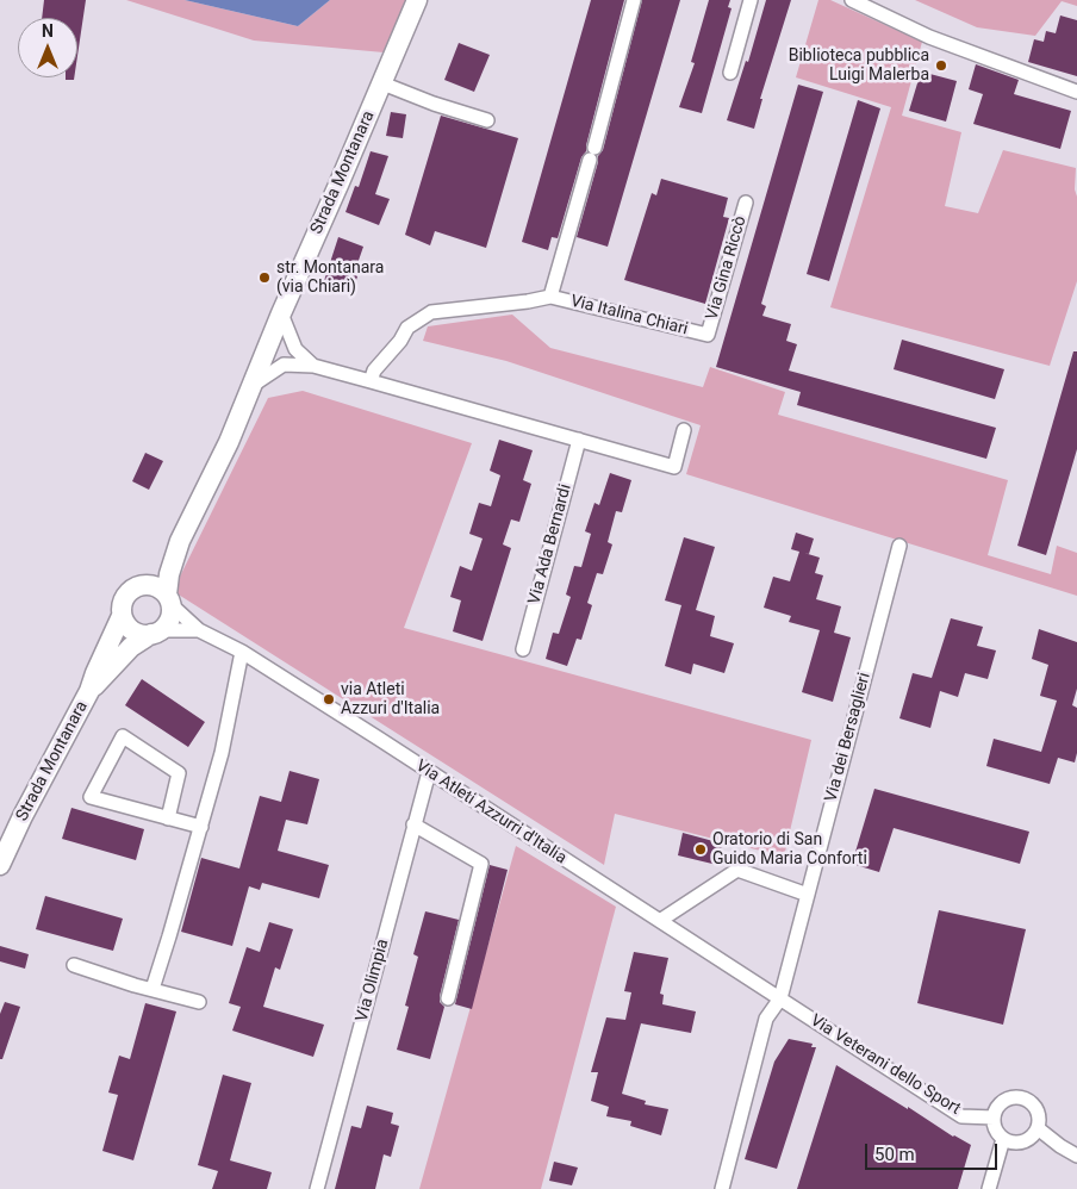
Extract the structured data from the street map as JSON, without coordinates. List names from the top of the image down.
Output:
{
  "streets": {
    "street": [
      "Strada Montanara",
      "Via Gina Riccò",
      "Via Italina Chiari",
      "Via Ada Bernardi",
      "Via dei Bersaglieri",
      "Via Atleti Azzurri d'Italia",
      "Via Olimpia",
      "Via Veterani dello Sport"
    ]
  },
  "crossings": [
    ["Strada Montanara", "Via Atleti Azzurri d'Italia"],
    ["Via Gina Riccò", "Via Italina Chiari"],
    ["Via dei Bersaglieri", "Via Atleti Azzurri d'Italia"],
    ["Via dei Bersaglieri", "Via Veterani dello Sport"],
    ["Via Atleti Azzurri d'Italia", "Via Olimpia"],
    ["Via Atleti Azzurri d'Italia", "Via Veterani dello Sport"]
  ],
  "places": [
    "Biblioteca pubblica Luigi Malerba",
    "str. Montanara (via Chiari)",
    "via Atleti Azzuri d'Italia",
    "Oratorio di San Guido Maria Conforti"
  ],
  "scale_bar": "50 m",
  "north": "top"
}
